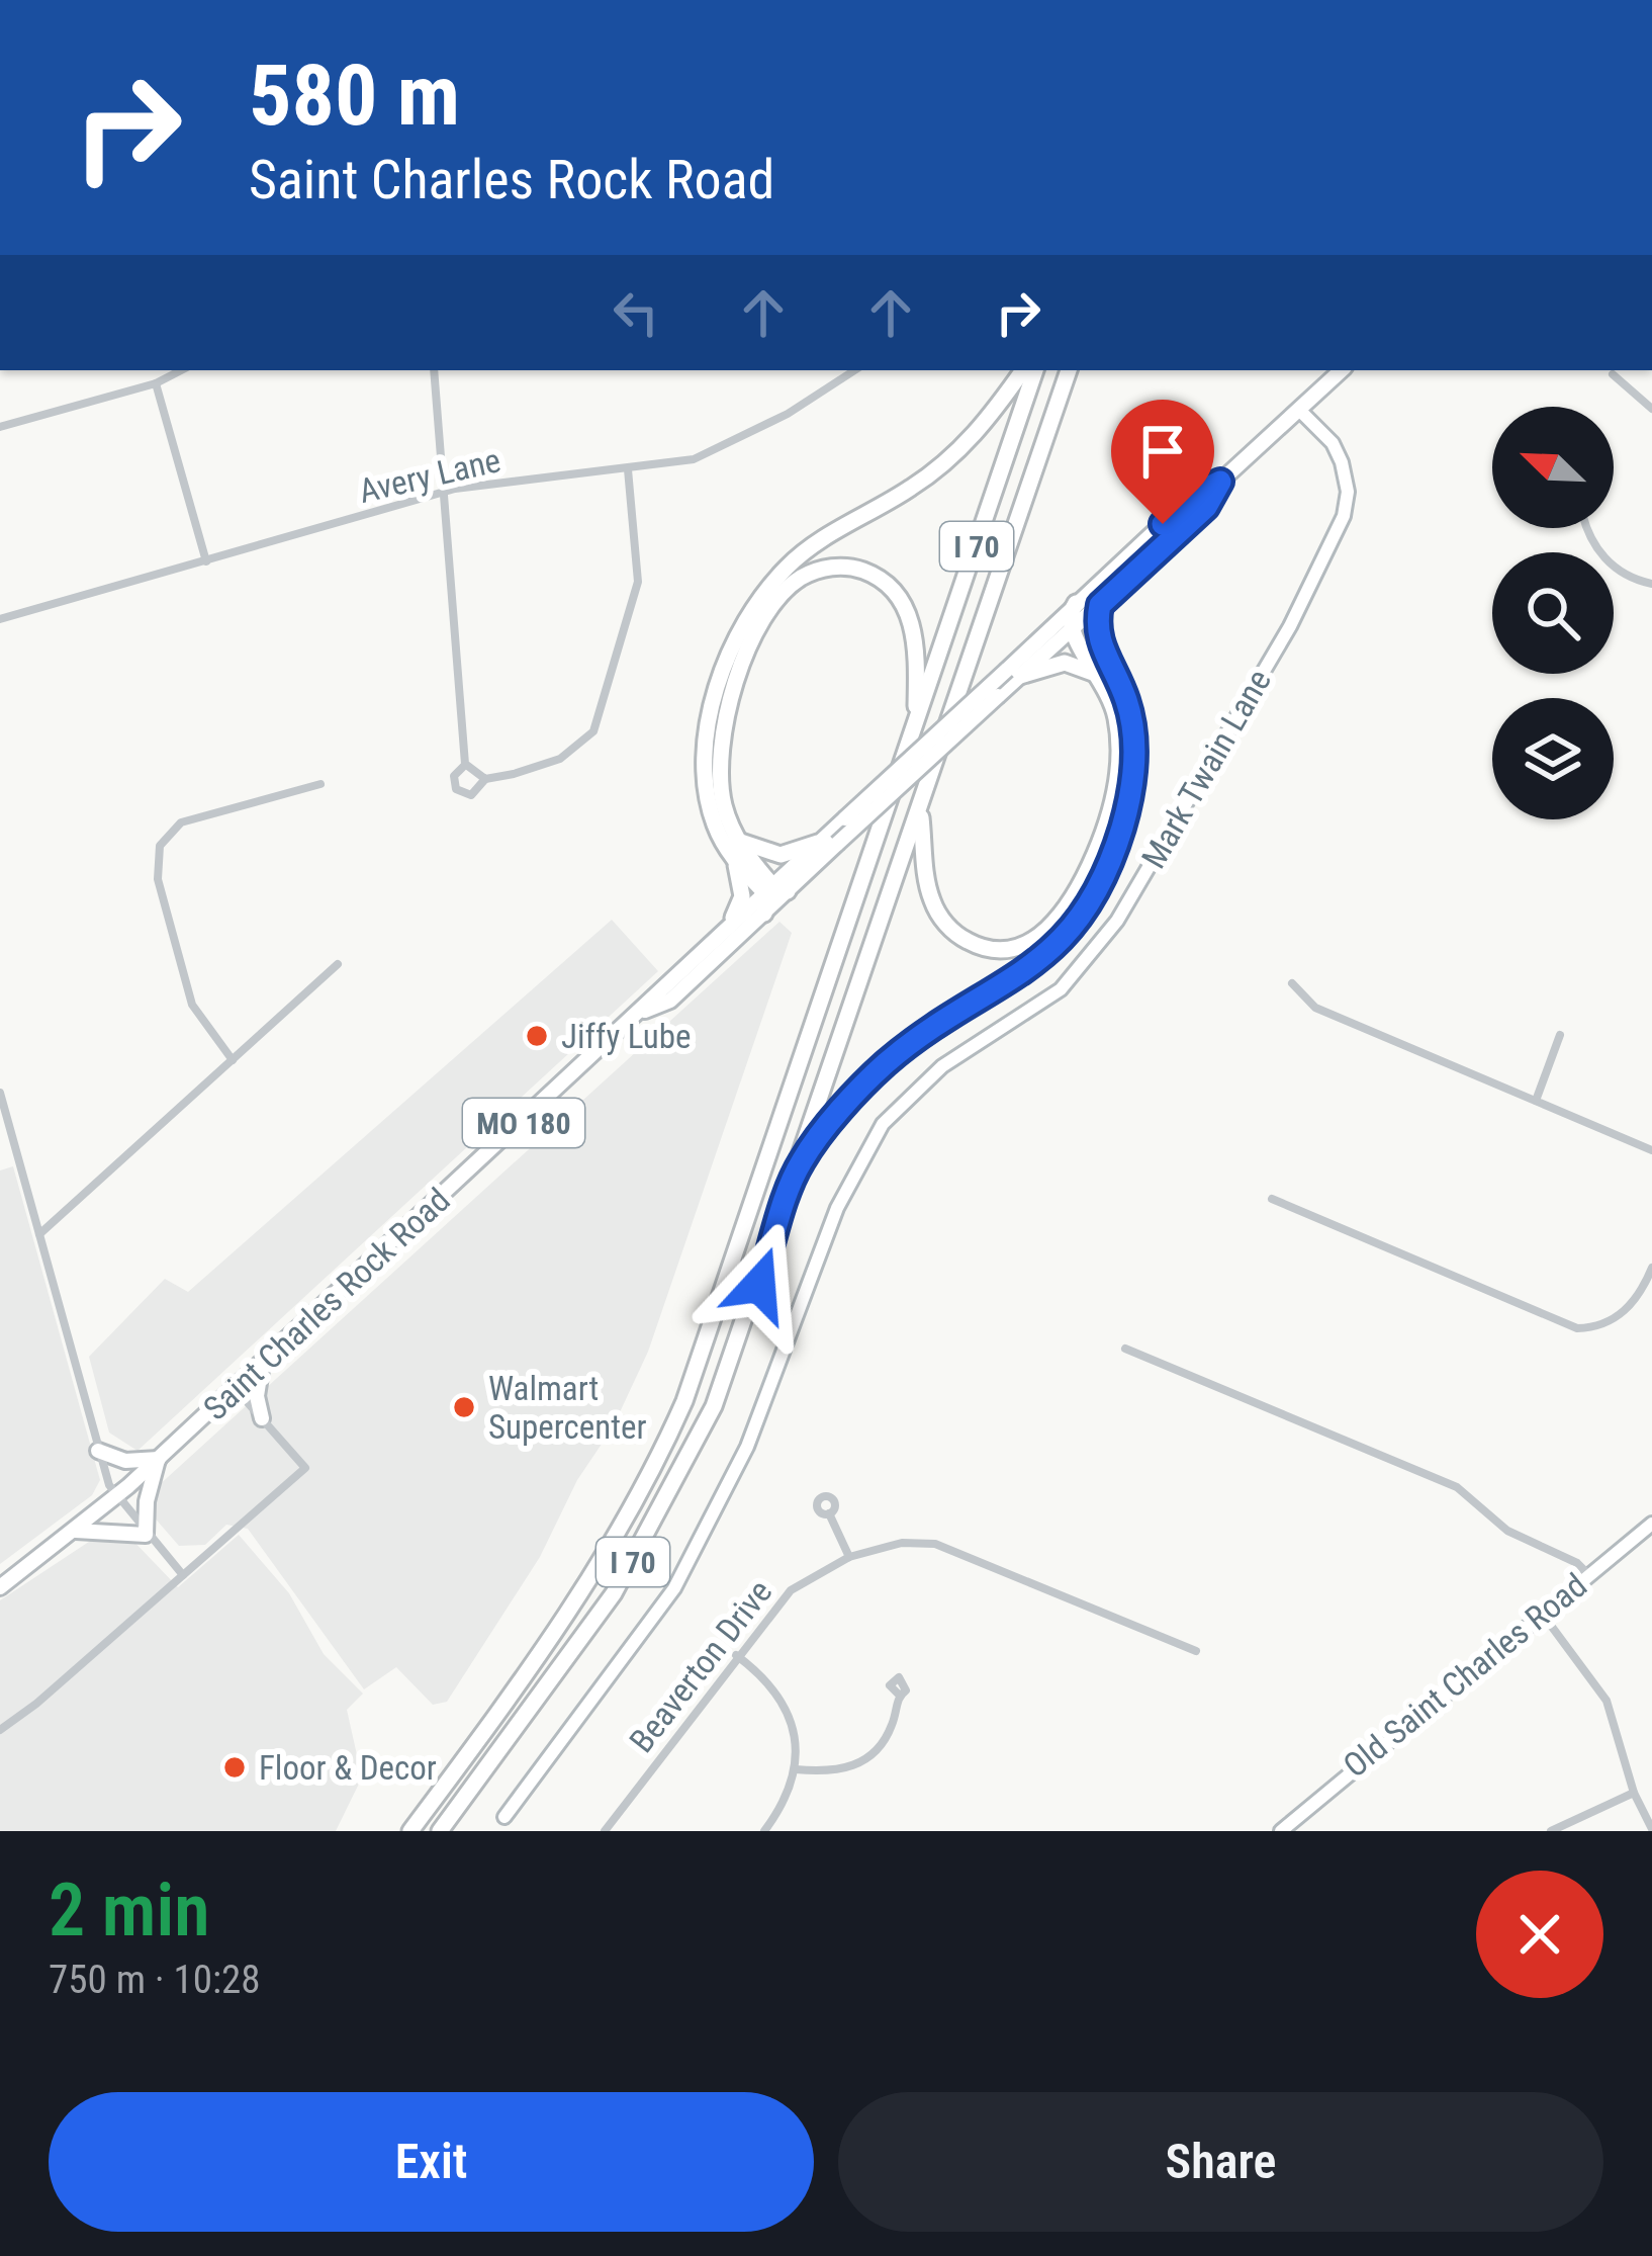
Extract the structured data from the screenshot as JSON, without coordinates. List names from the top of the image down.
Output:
{
  "streets": {
    "highway": ["I 70"],
    "main road": ["MO 180", "Saint Charles Rock Road"],
    "street": [
      "Avery Lane",
      "Mark Twain Lane",
      "Beaverton Drive",
      "Old Saint Charles Road"
    ]
  },
  "crossings": [
    ["Mark Twain Lane", "Saint Charles Rock Road"]
  ],
  "places": ["Jiffy Lube", "Walmart Supercenter", "Floor & Decor"],
  "north": "top left",
  "page": {
    "turn": ["580 m", "Saint Charles Rock Road"],
    "heading": ["2 min", "750 m · 10:28"],
    "buttons": ["Exit", "Share"]
  }
}
